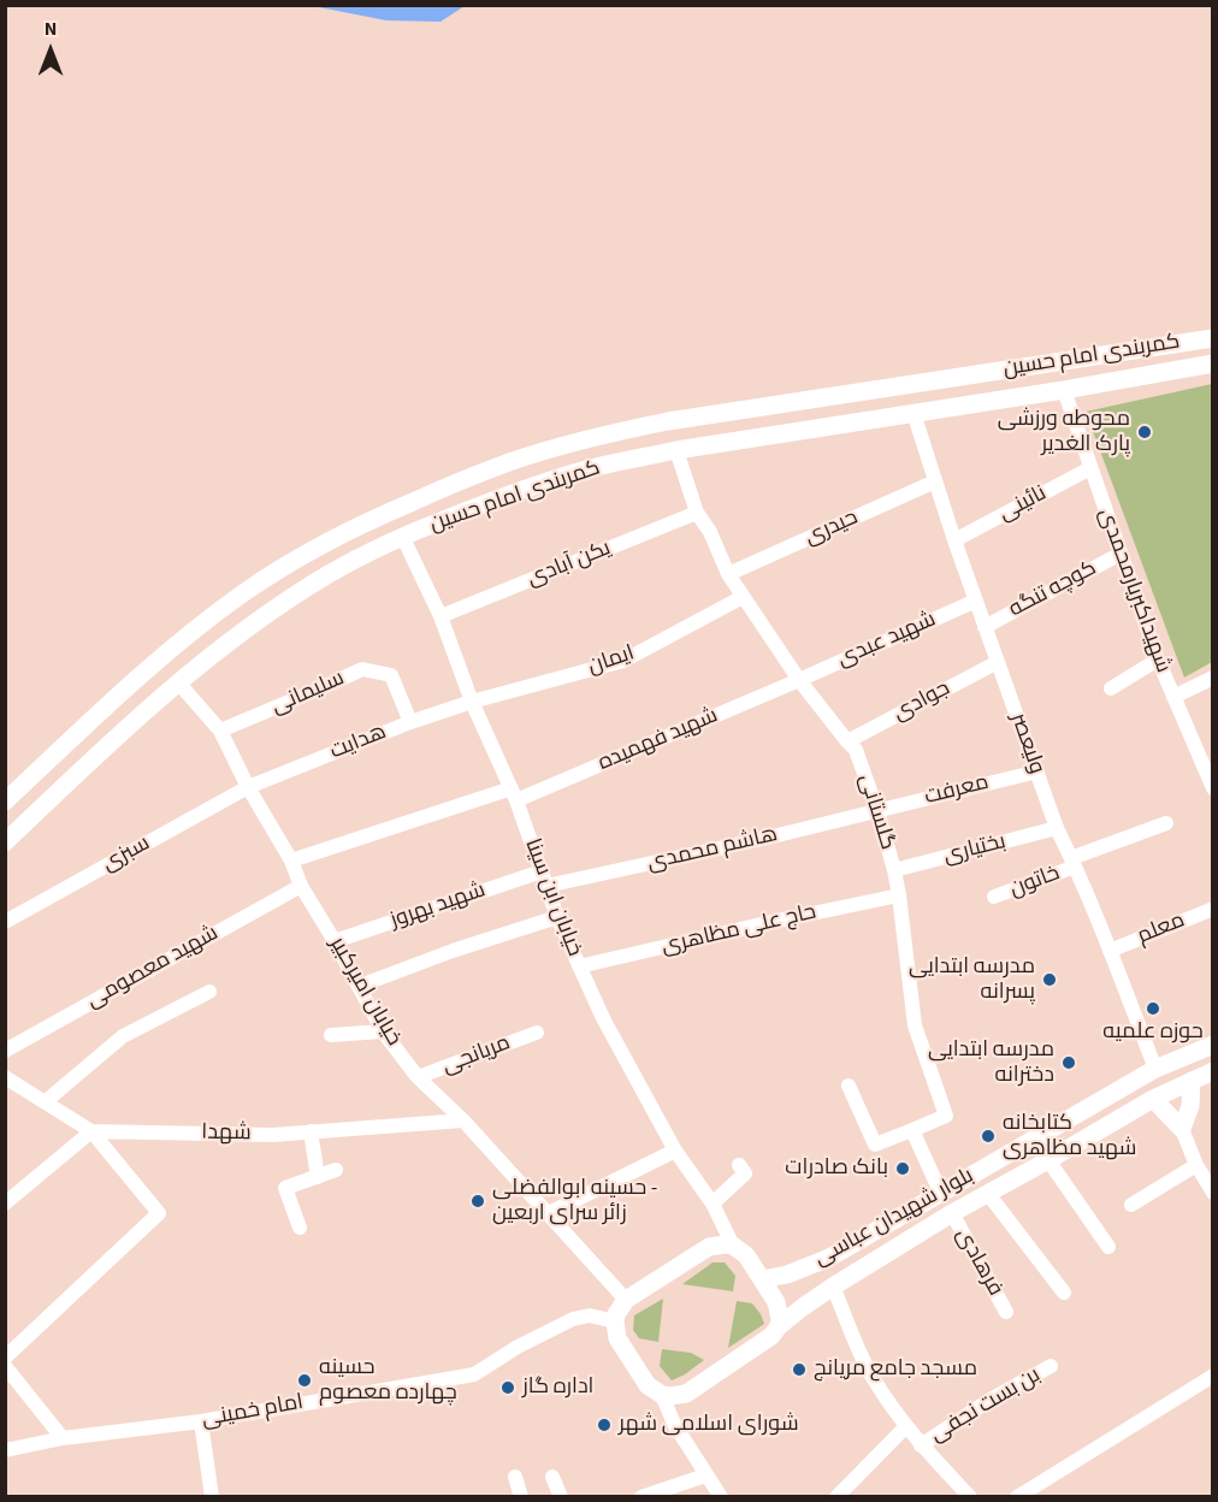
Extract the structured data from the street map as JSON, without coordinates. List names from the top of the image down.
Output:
{
  "streets": {
    "main road": ["کمربندی امام حسین", "بلوار شهیدان عباسی"],
    "street": [
      "نائینی",
      "حیدری",
      "یکن آبادی",
      "کوچه تنگه",
      "شهیداکبریارمحمدی",
      "شهید عبدی",
      "ایمان",
      "سلیمانی",
      "جوادی",
      "شهید فهمیده",
      "هدایت",
      "ولیعصر",
      "معرفت",
      "گلستانی",
      "هاشم محمدی",
      "بختیاری",
      "سبزی",
      "خاتون",
      "خیابان ابن سینا",
      "شهید بهروز",
      "معلم",
      "حاج علی مظاهری",
      "شهید معصومی",
      "خیابان امیرکبیر",
      "مریانجی",
      "شهدا",
      "فرهادی",
      "بن بست نجفی",
      "امام خمینی"
    ]
  },
  "crossings": [
    ["کمربندی امام حسین", "شهیداکبریارمحمدی"],
    ["کمربندی امام حسین", "ولیعصر"],
    ["کمربندی امام حسین", "گلستانی"],
    ["کمربندی امام حسین", "خیابان ابن سینا"],
    ["کمربندی امام حسین", "خیابان امیرکبیر"],
    ["نائینی", "شهیداکبریارمحمدی"],
    ["نائینی", "ولیعصر"],
    ["حیدری", "ولیعصر"],
    ["حیدری", "گلستانی"],
    ["یکن آبادی", "گلستانی"],
    ["یکن آبادی", "خیابان ابن سینا"],
    ["کوچه تنگه", "شهیداکبریارمحمدی"],
    ["کوچه تنگه", "ولیعصر"],
    ["شهید عبدی", "شهید فهمیده"],
    ["شهید عبدی", "ولیعصر"],
    ["شهید عبدی", "گلستانی"],
    ["ایمان", "هدایت"],
    ["ایمان", "گلستانی"],
    ["ایمان", "خیابان ابن سینا"],
    ["سلیمانی", "هدایت"],
    ["سلیمانی", "خیابان امیرکبیر"],
    ["جوادی", "ولیعصر"],
    ["جوادی", "گلستانی"],
    ["شهید فهمیده", "گلستانی"],
    ["شهید فهمیده", "خیابان ابن سینا"],
    ["شهید فهمیده", "خیابان امیرکبیر"],
    ["هدایت", "سبزی"],
    ["هدایت", "خیابان ابن سینا"],
    ["هدایت", "خیابان امیرکبیر"],
    ["ولیعصر", "معرفت"],
    ["ولیعصر", "بختیاری"],
    ["ولیعصر", "خاتون"],
    ["ولیعصر", "معلم"],
    ["ولیعصر", "بلوار شهیدان عباسی"],
    ["معرفت", "گلستانی"],
    ["معرفت", "هاشم محمدی"],
    ["گلستانی", "هاشم محمدی"],
    ["گلستانی", "بختیاری"],
    ["گلستانی", "حاج علی مظاهری"],
    ["هاشم محمدی", "خیابان ابن سینا"],
    ["سبزی", "خیابان امیرکبیر"],
    ["خیابان ابن سینا", "شهید بهروز"],
    ["خیابان ابن سینا", "حاج علی مظاهری"],
    ["خیابان ابن سینا", "خیابان امیرکبیر"],
    ["خیابان ابن سینا", "بلوار شهیدان عباسی"],
    ["خیابان ابن سینا", "امام خمینی"],
    ["شهید بهروز", "خیابان امیرکبیر"],
    ["شهید معصومی", "خیابان امیرکبیر"],
    ["خیابان امیرکبیر", "مریانجی"],
    ["خیابان امیرکبیر", "شهدا"],
    ["خیابان امیرکبیر", "بلوار شهیدان عباسی"],
    ["خیابان امیرکبیر", "امام خمینی"],
    ["بلوار شهیدان عباسی", "فرهادی"],
    ["بلوار شهیدان عباسی", "امام خمینی"]
  ],
  "places": [
    "محوطه ورزشی پارک الغدیر",
    "مدرسه ابتدایی پسرانه",
    "حوزه علمیه",
    "مدرسه ابتدایی دخترانه",
    "کتابخانه شهید مظاهری",
    "بانک صادرات",
    "حسینه ابوالفضلی - زائر سرای اربعین",
    "مسجد جامع مریانج",
    "حسینه چهارده معصوم",
    "اداره گاز",
    "شورای اسلامی شهر"
  ],
  "north": "top"
}
